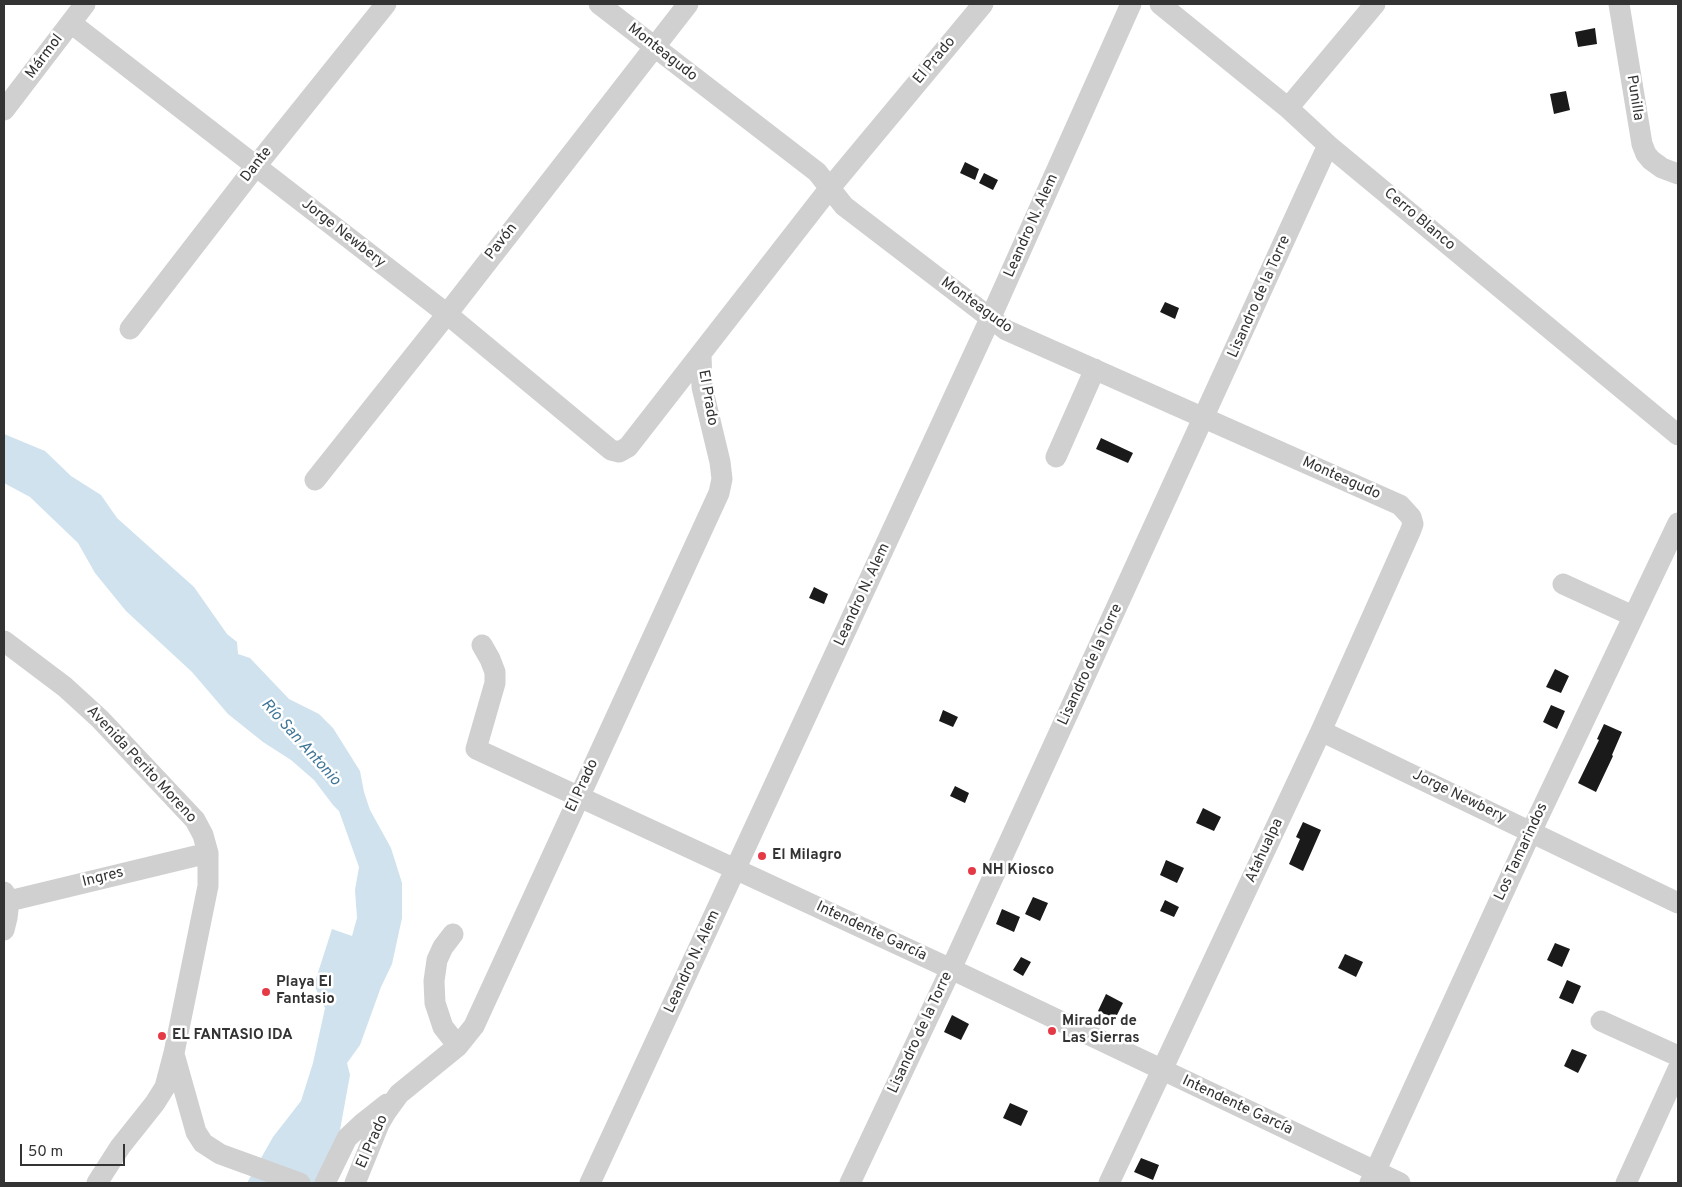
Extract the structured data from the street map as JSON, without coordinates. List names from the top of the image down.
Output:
{
  "streets": {
    "street": [
      "Monteagudo",
      "Mármol",
      "El Prado",
      "Punilla",
      "Dante",
      "Cerro Blanco",
      "Leandro N. Alem",
      "Jorge Newbery",
      "Pavón",
      "Lisandro de la Torre",
      "Avenida Perito Moreno",
      "Atahualpa",
      "Los Tamarindos",
      "Ingres",
      "Intendente García"
    ]
  },
  "crossings": [
    ["Monteagudo", "El Prado"],
    ["Monteagudo", "Leandro N. Alem"],
    ["Monteagudo", "Pavón"],
    ["Monteagudo", "Lisandro de la Torre"],
    ["Monteagudo", "Atahualpa"],
    ["Mármol", "Jorge Newbery"],
    ["El Prado", "Jorge Newbery"],
    ["El Prado", "Intendente García"],
    ["Dante", "Jorge Newbery"],
    ["Cerro Blanco", "Lisandro de la Torre"],
    ["Leandro N. Alem", "Intendente García"],
    ["Jorge Newbery", "Pavón"],
    ["Jorge Newbery", "Atahualpa"],
    ["Jorge Newbery", "Los Tamarindos"],
    ["Lisandro de la Torre", "Intendente García"],
    ["Avenida Perito Moreno", "Ingres"],
    ["Atahualpa", "Intendente García"],
    ["Los Tamarindos", "Intendente García"]
  ],
  "water": ["Río San Antonio"],
  "places": [
    "El Milagro",
    "NH Kiosco",
    "Playa El Fantasio",
    "Mirador de Las Sierras",
    "EL FANTASIO IDA"
  ],
  "scale_bar": "50 m"
}
